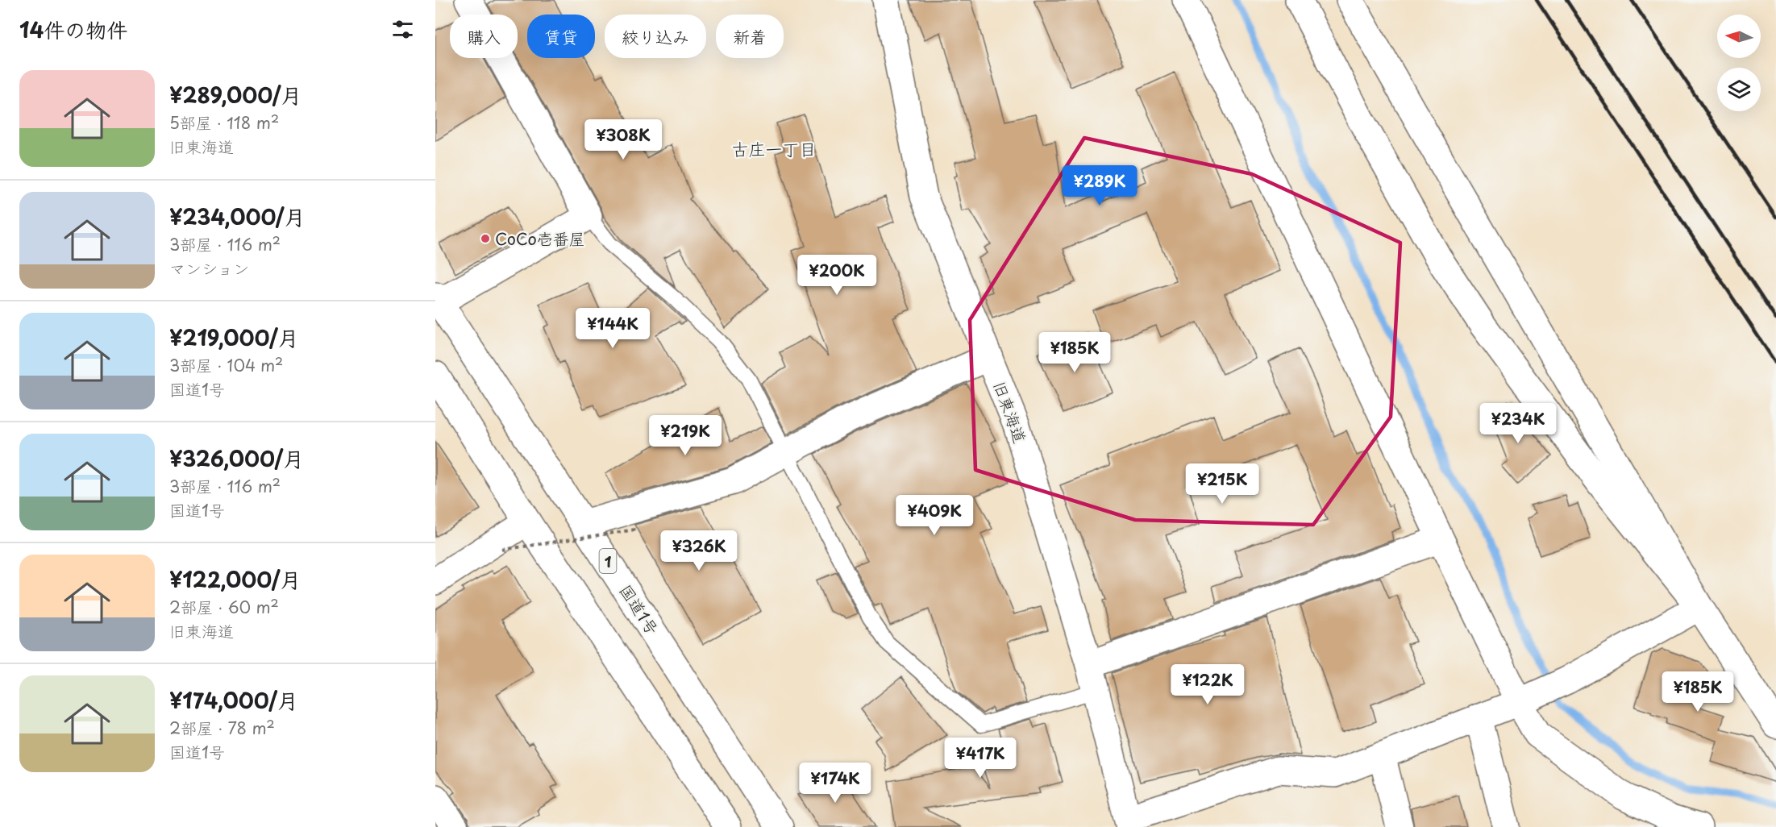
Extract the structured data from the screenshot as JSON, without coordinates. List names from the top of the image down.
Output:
{
  "streets": {
    "main road": ["旧東海道", "1", "国道1号"]
  },
  "districts": ["古庄一丁目"],
  "places": ["CoCo壱番屋"],
  "north": "left",
  "page": {
    "heading": "14件の物件",
    "chip": [
      "購入",
      "賃貸",
      "絞り込み",
      "新着"
    ],
    "list": [
      {
        "name": "¥289,000/月",
        "note": "5部屋 · 118 m² · 旧東海道"
      },
      {
        "name": "¥234,000/月",
        "note": "3部屋 · 116 m² · マンション"
      },
      {
        "name": "¥219,000/月",
        "note": "3部屋 · 104 m² · 国道1号"
      },
      {
        "name": "¥326,000/月",
        "note": "3部屋 · 116 m² · 国道1号"
      },
      {
        "name": "¥122,000/月",
        "note": "2部屋 · 60 m² · 旧東海道"
      },
      {
        "name": "¥174,000/月",
        "note": "2部屋 · 78 m² · 国道1号"
      }
    ],
    "price": [
      "¥308K",
      "¥289K",
      "¥200K",
      "¥144K",
      "¥185K",
      "¥234K",
      "¥219K",
      "¥215K",
      "¥409K",
      "¥326K",
      "¥122K",
      "¥185K",
      "¥417K",
      "¥174K"
    ]
  }
}
